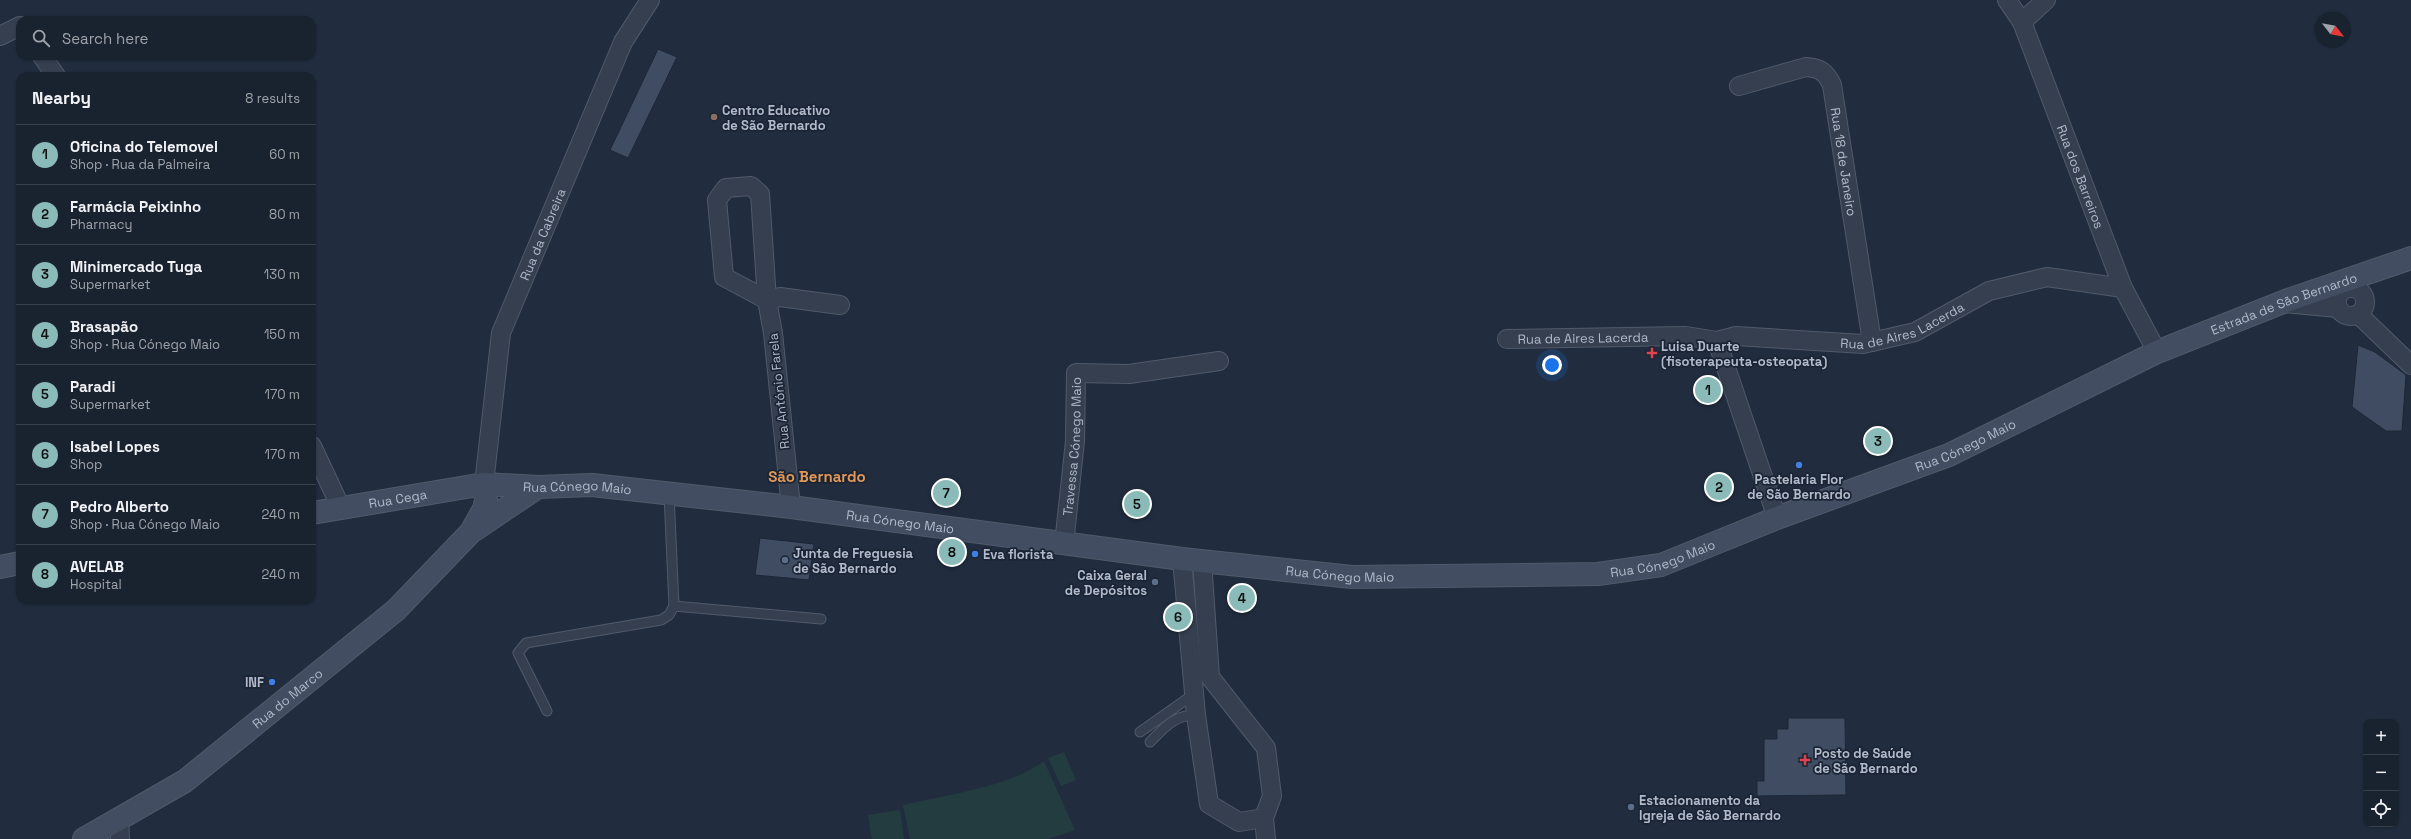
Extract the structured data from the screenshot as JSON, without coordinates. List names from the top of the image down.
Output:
{
  "streets": {
    "main road": [
      "Estrada de São Bernardo",
      "Rua Cónego Maio",
      "Rua Cega",
      "Rua do Marco"
    ],
    "street": [
      "Rua 18 de Janeiro",
      "Rua dos Barreiros",
      "Rua da Cabreira",
      "Rua de Aires Lacerda",
      "Rua António Farela",
      "Travessa Cónego Maio"
    ]
  },
  "crossings": [
    ["Rua 18 de Janeiro", "Rua de Aires Lacerda"],
    ["Rua dos Barreiros", "Estrada de São Bernardo"],
    ["Rua dos Barreiros", "Rua de Aires Lacerda"],
    ["Rua dos Barreiros", "Rua Cónego Maio"],
    ["Rua da Cabreira", "Rua Cónego Maio"],
    ["Rua da Cabreira", "Rua Cega"],
    ["Estrada de São Bernardo", "Rua Cónego Maio"],
    ["Rua António Farela", "Rua Cónego Maio"],
    ["Rua Cónego Maio", "Travessa Cónego Maio"],
    ["Rua Cónego Maio", "Rua Cega"]
  ],
  "districts": ["São Bernardo"],
  "places": {
    "other": [
      "Centro Educativo de São Bernardo",
      "Pastelaria Flor de São Bernardo",
      "Eva florista",
      "Junta de Freguesia de São Bernardo",
      "Caixa Geral de Depósitos",
      "INF",
      "Estacionamento da Igreja de São Bernardo"
    ],
    "health": ["Luisa Duarte (fisoterapeuta-osteopata)", "Posto de Saúde de São Bernardo"]
  },
  "north": "bottom right",
  "page": {
    "search": "Search here",
    "heading": ["Nearby", "8 results"],
    "list": [
      {
        "mark": "1",
        "name": "Oficina do Telemovel",
        "note": "Shop · Rua da Palmeira",
        "value": "60 m"
      },
      {
        "mark": "2",
        "name": "Farmácia Peixinho",
        "note": "Pharmacy",
        "value": "80 m"
      },
      {
        "mark": "3",
        "name": "Minimercado Tuga",
        "note": "Supermarket",
        "value": "130 m"
      },
      {
        "mark": "4",
        "name": "Brasapão",
        "note": "Shop · Rua Cónego Maio",
        "value": "150 m"
      },
      {
        "mark": "5",
        "name": "Paradi",
        "note": "Supermarket",
        "value": "170 m"
      },
      {
        "mark": "6",
        "name": "Isabel Lopes",
        "note": "Shop",
        "value": "170 m"
      },
      {
        "mark": "7",
        "name": "Pedro Alberto",
        "note": "Shop · Rua Cónego Maio",
        "value": "240 m"
      },
      {
        "mark": "8",
        "name": "AVELAB",
        "note": "Hospital",
        "value": "240 m"
      }
    ],
    "pins": [
      "1",
      "3",
      "2",
      "7",
      "5",
      "8",
      "4",
      "6"
    ],
    "map_buttons": ["+", "−"]
  }
}
